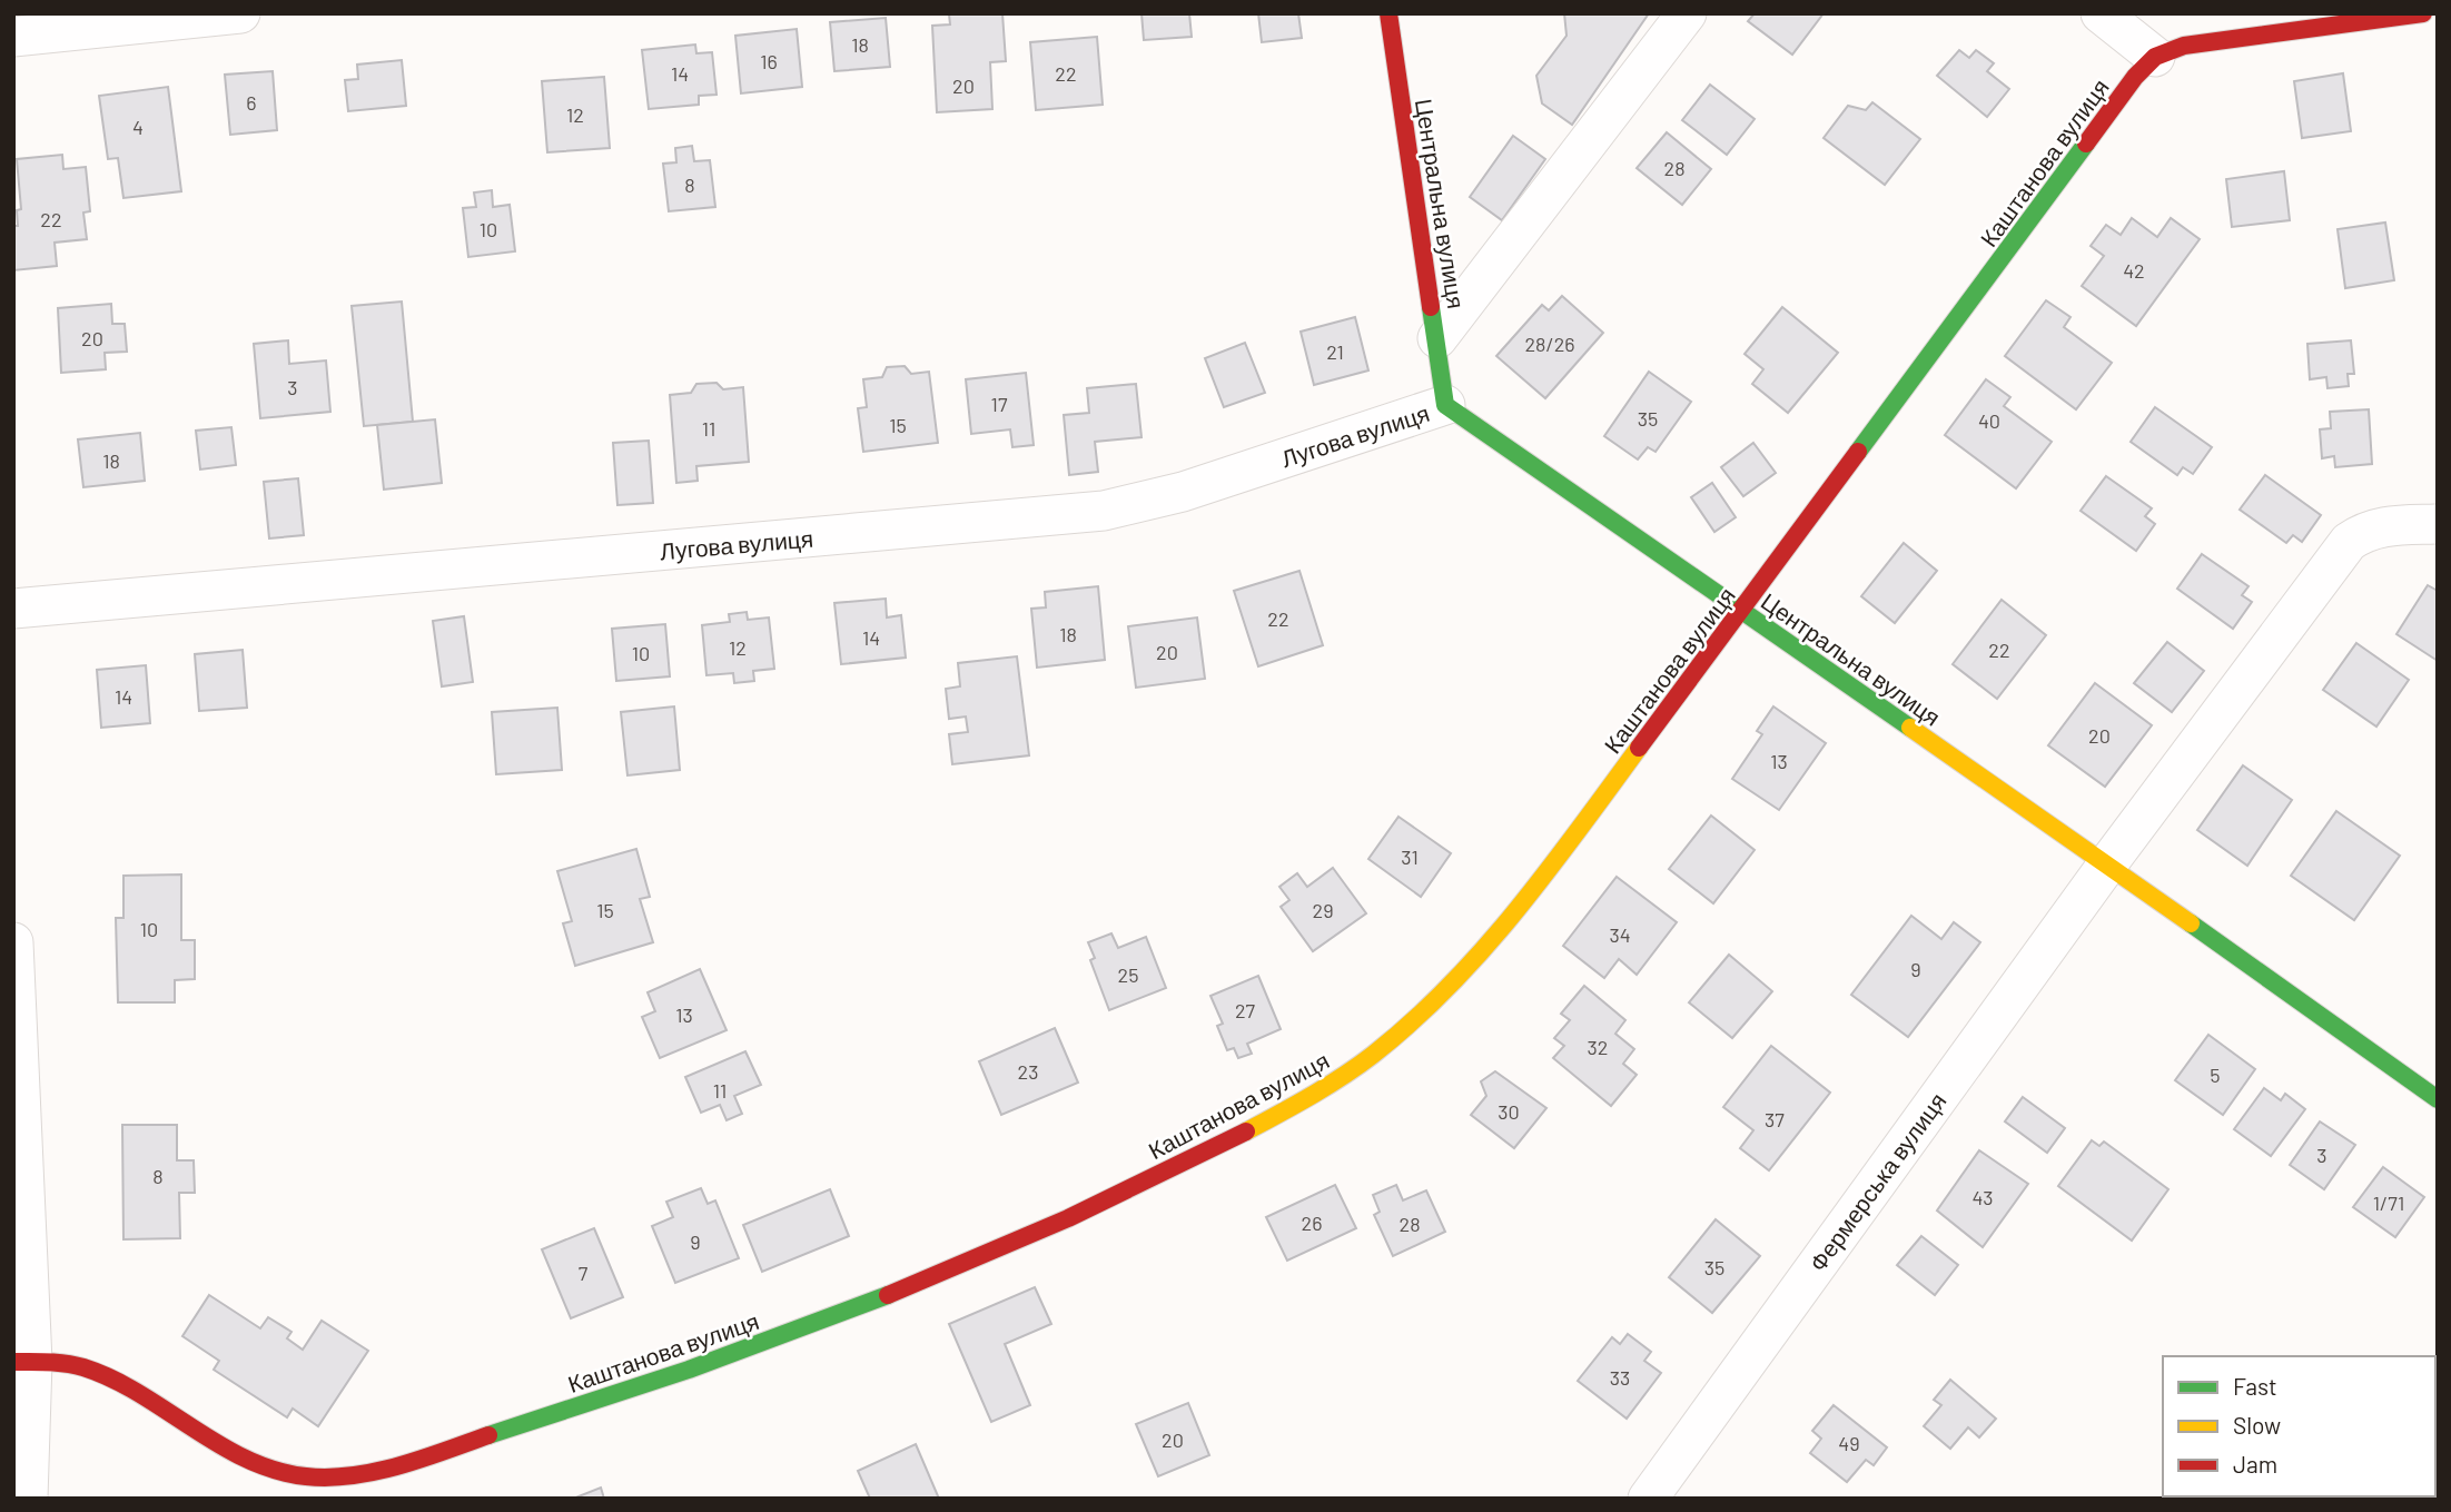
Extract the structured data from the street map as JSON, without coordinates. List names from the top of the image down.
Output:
{
  "streets": {
    "street": [
      "Каштанова вулиця",
      "Центральна вулиця",
      "Лугова вулиця",
      "Фермерська вулиця"
    ]
  },
  "crossings": [
    ["Каштанова вулиця", "Центральна вулиця"],
    ["Центральна вулиця", "Лугова вулиця"],
    ["Центральна вулиця", "Фермерська вулиця"]
  ],
  "house_numbers": [
    "18",
    "16",
    "14",
    "22",
    "20",
    "6",
    "12",
    "4",
    "28",
    "8",
    "22",
    "10",
    "42",
    "20",
    "28/26",
    "21",
    "3",
    "17",
    "35",
    "40",
    "15",
    "11",
    "18",
    "22",
    "18",
    "14",
    "12",
    "22",
    "20",
    "10",
    "14",
    "20",
    "13",
    "31",
    "15",
    "29",
    "10",
    "34",
    "9",
    "25",
    "27",
    "13",
    "32",
    "23",
    "5",
    "11",
    "30",
    "37",
    "3",
    "8",
    "43",
    "1/71",
    "26",
    "28",
    "9",
    "35",
    "7",
    "33",
    "20",
    "49"
  ],
  "legend": ["Fast", "Slow", "Jam"]
}
